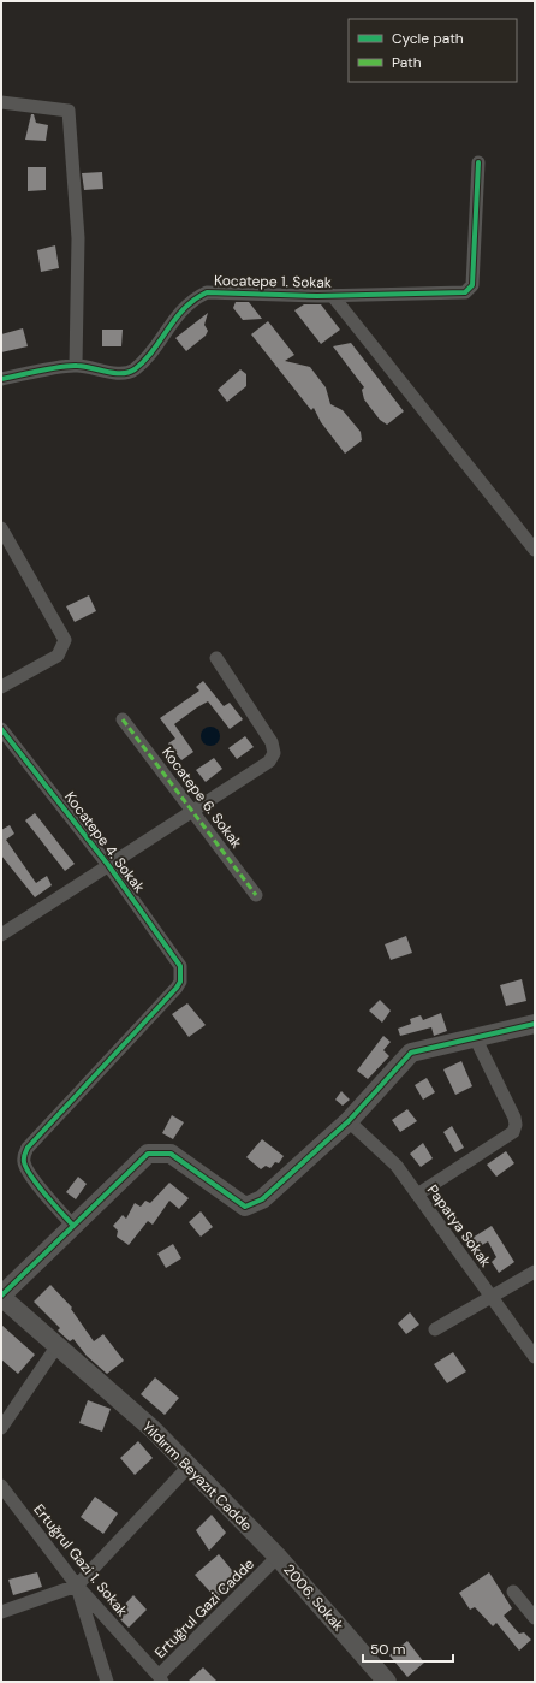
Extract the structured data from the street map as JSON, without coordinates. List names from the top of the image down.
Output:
{
  "streets": {
    "street": [
      "Kocatepe 1. Sokak",
      "Kocatepe 6. Sokak",
      "Kocatepe 4. Sokak",
      "Papatya Sokak",
      "Yıldırım Beyazıt Cadde",
      "Ertuğrul Gazi 1. Sokak",
      "2006. Sokak",
      "Ertuğrul Gazi Cadde"
    ]
  },
  "crossings": [
    ["Yıldırım Beyazıt Cadde", "2006. Sokak"],
    ["Yıldırım Beyazıt Cadde", "Ertuğrul Gazi Cadde"],
    ["Ertuğrul Gazi 1. Sokak", "Ertuğrul Gazi Cadde"],
    ["2006. Sokak", "Ertuğrul Gazi Cadde"]
  ],
  "legend": ["Cycle path", "Path"],
  "scale_bar": "50 m"
}
